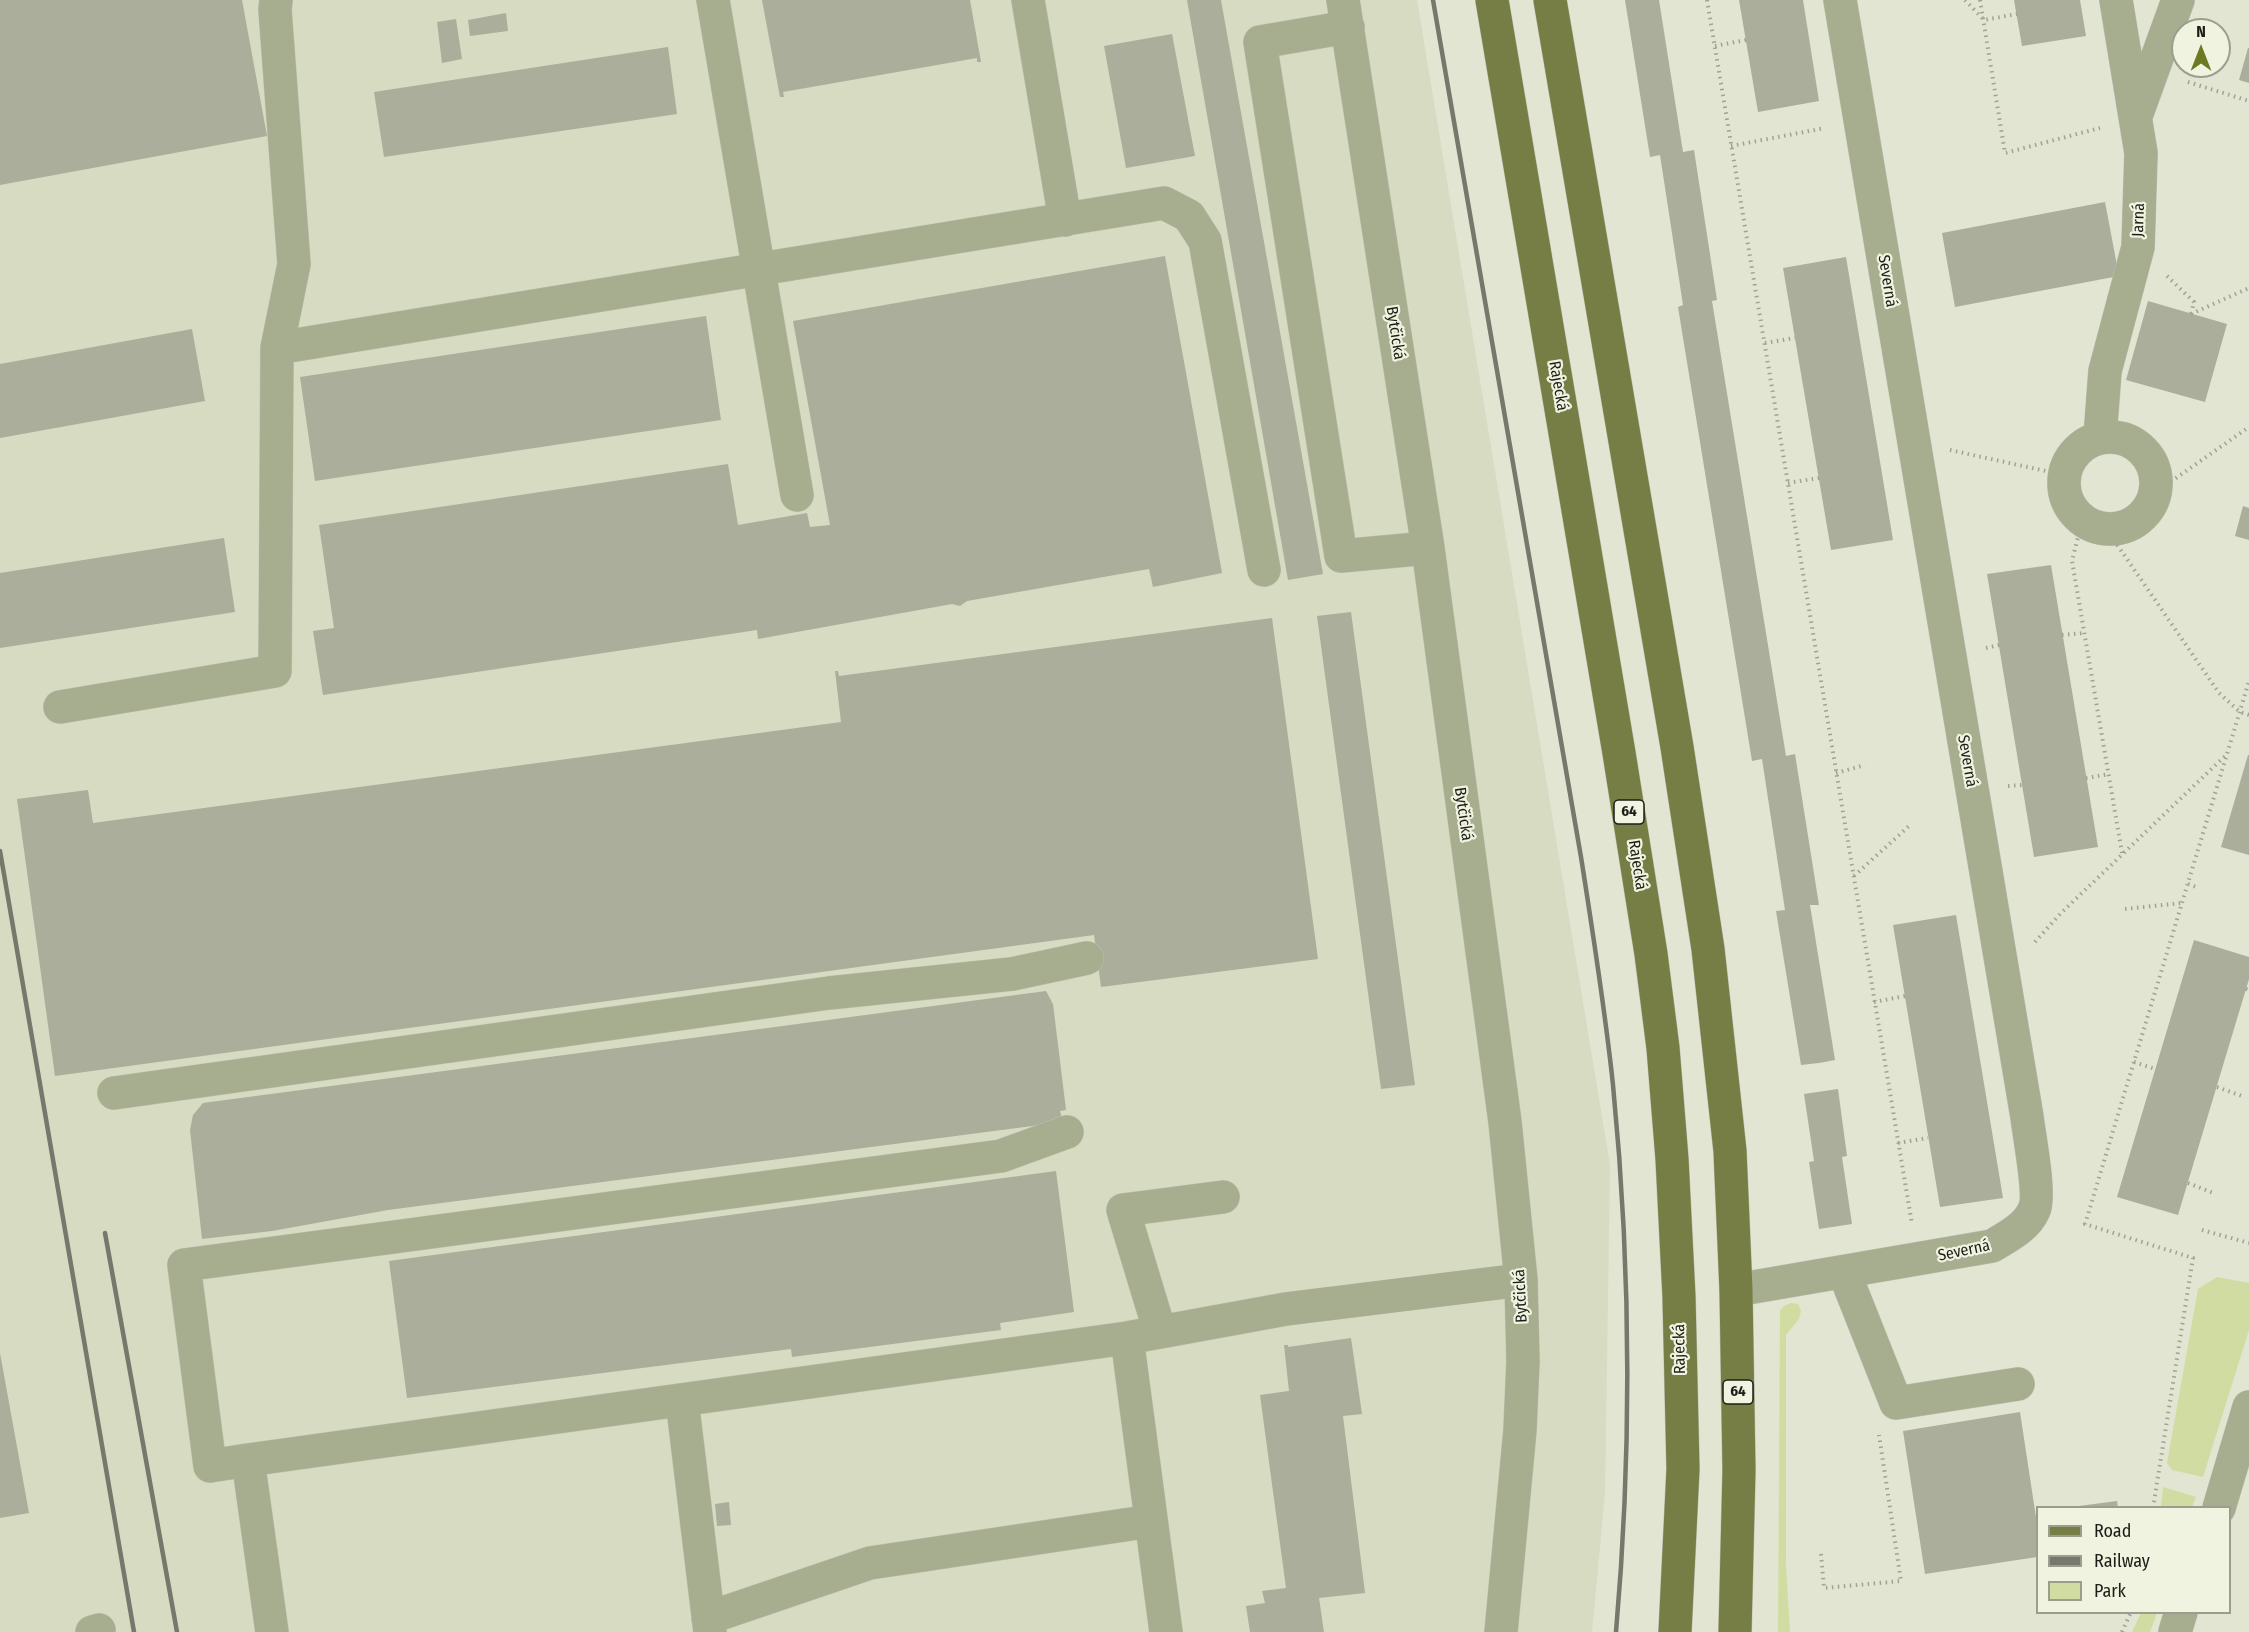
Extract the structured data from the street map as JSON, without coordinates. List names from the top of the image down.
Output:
{
  "streets": {
    "main road": ["Rajecká", "64"],
    "street": ["Jarná", "Severná", "Bytčická"]
  },
  "crossings": [
    ["Severná", "64"]
  ],
  "legend": ["Road", "Railway", "Park"],
  "north": "top"
}
